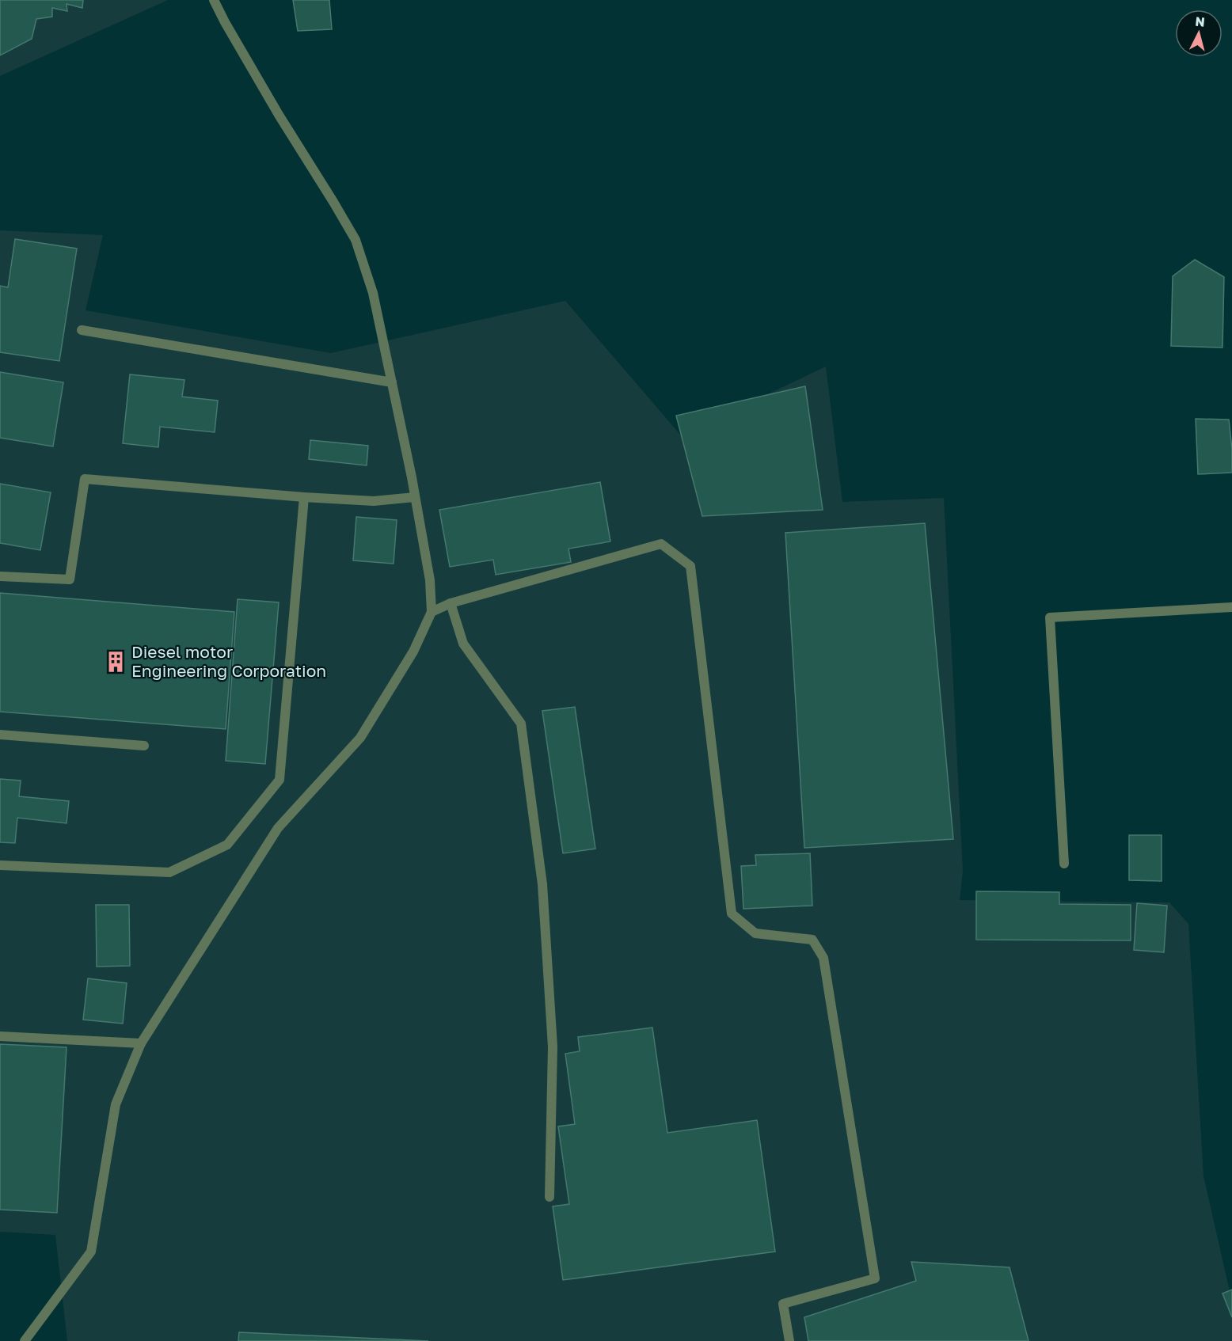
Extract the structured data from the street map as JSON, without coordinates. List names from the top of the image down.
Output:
{
  "places": {
    "building": ["Diesel motor Engineering Corporation"]
  },
  "north": "top"
}
